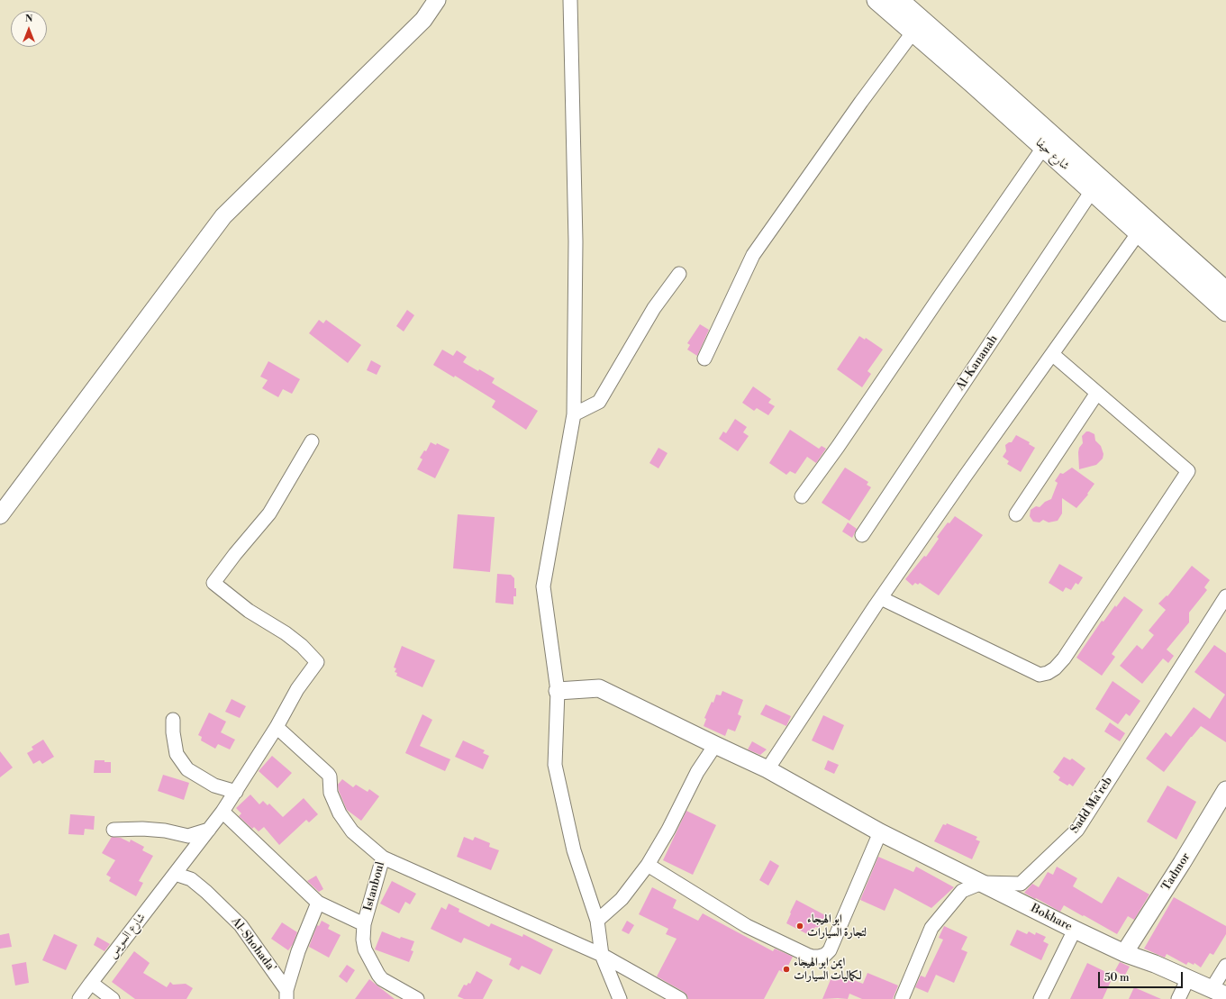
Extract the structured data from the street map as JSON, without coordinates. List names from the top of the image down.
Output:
{
  "streets": {
    "main road": ["شارع حيفا"],
    "street": [
      "Al-Kananah",
      "Sadd Ma'reb",
      "Tadmor",
      "Istanboul",
      "Bokhare",
      "شارع السويس",
      "Al-Shohada'"
    ]
  },
  "crossings": [
    ["شارع حيفا", "Al-Kananah"],
    ["Sadd Ma'reb", "Bokhare"],
    ["Tadmor", "Bokhare"],
    ["Istanboul", "شارع السويس"],
    ["شارع السويس", "Al-Shohada'"]
  ],
  "places": ["ابو الهيجاء لتجارة السيارات", "ايمن ابو الهيجاء لكماليات السيارات"],
  "scale_bar": "50 m",
  "north": "top"
}
